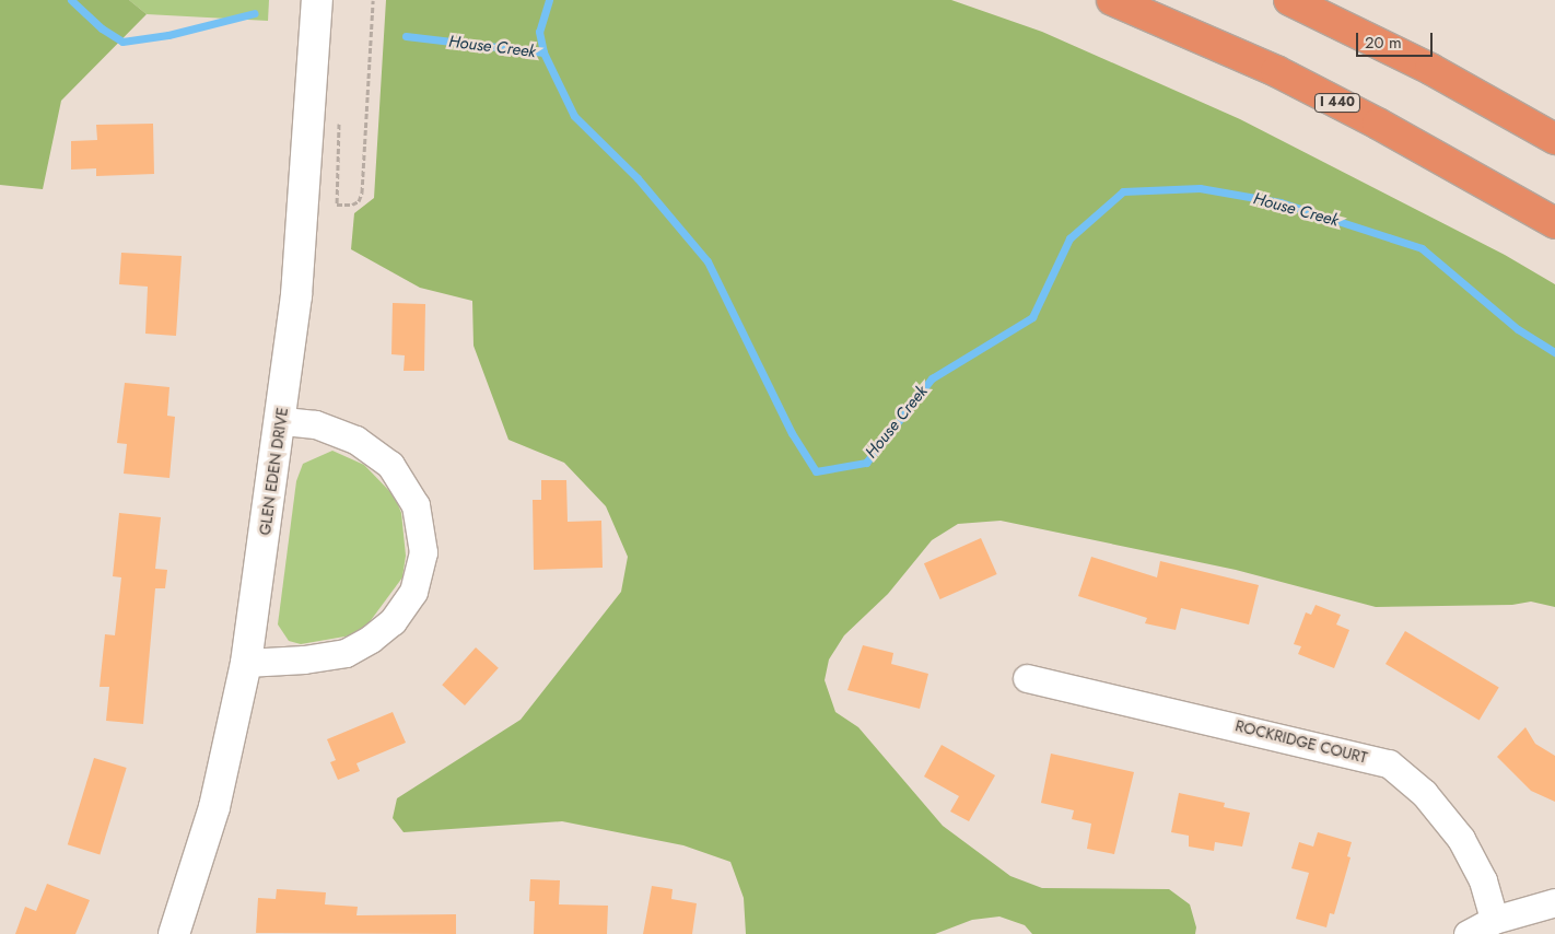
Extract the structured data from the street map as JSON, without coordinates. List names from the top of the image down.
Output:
{
  "streets": {
    "highway": ["I 440"],
    "main road": ["GLEN EDEN DRIVE"],
    "street": ["ROCKRIDGE COURT"]
  },
  "water": ["House Creek"],
  "scale_bar": "20 m"
}
